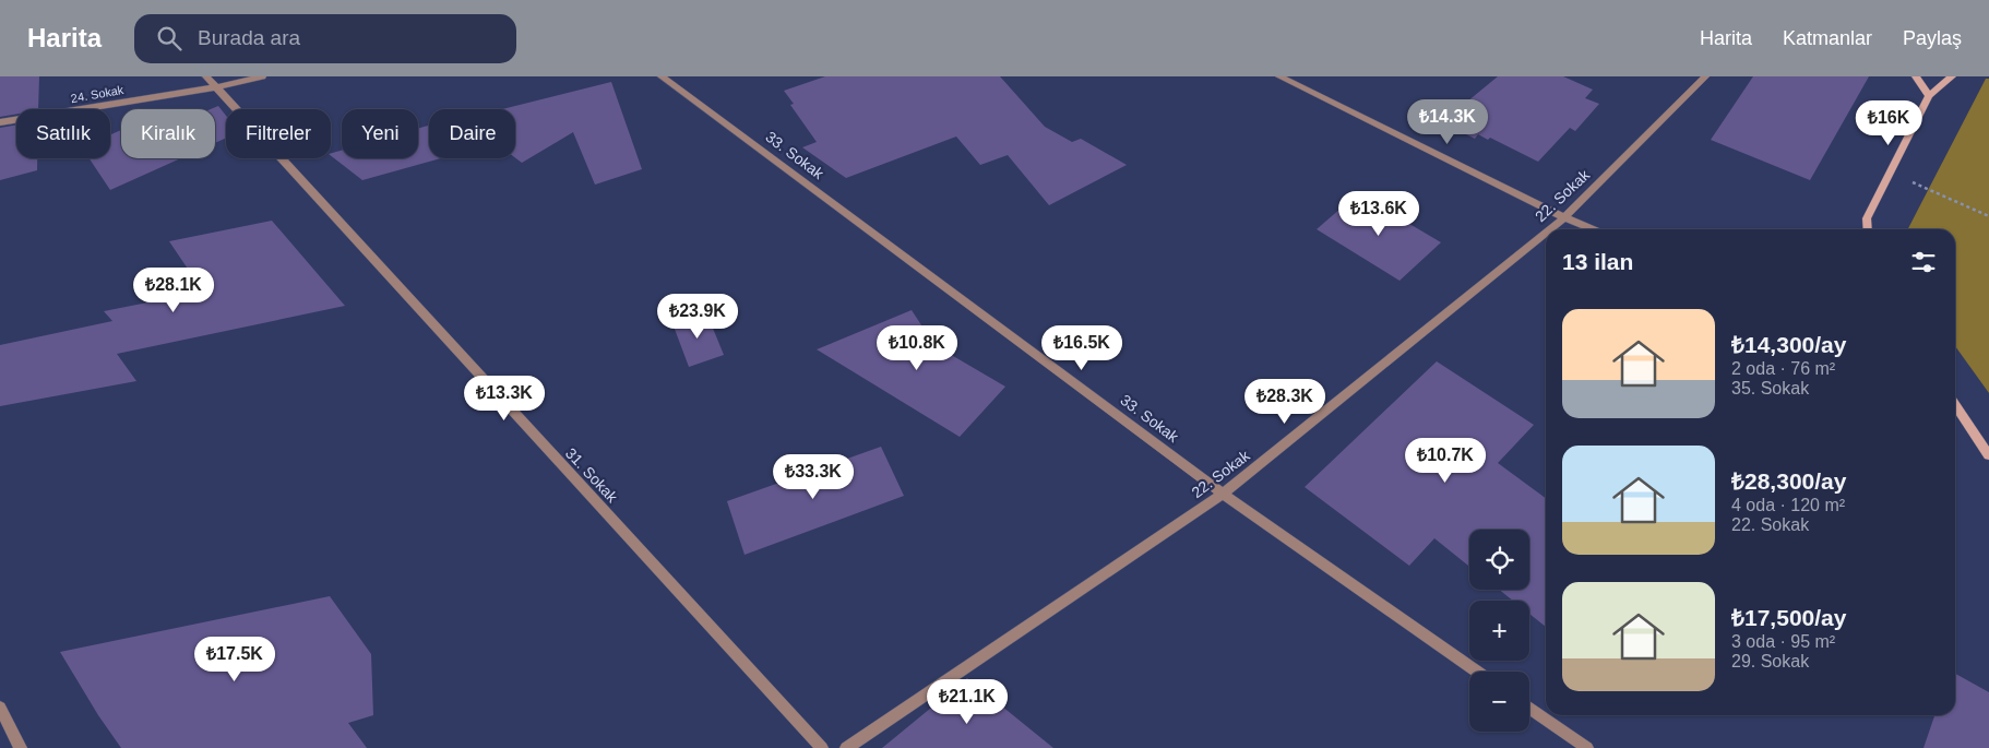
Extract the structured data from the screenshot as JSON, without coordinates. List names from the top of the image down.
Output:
{
  "streets": {
    "street": [
      "24. Sokak",
      "33. Sokak",
      "22. Sokak",
      "31. Sokak"
    ]
  },
  "crossings": [
    ["24. Sokak", "31. Sokak"],
    ["33. Sokak", "22. Sokak"]
  ],
  "page": {
    "header": "Harita",
    "search": "Burada ara",
    "nav": ["Harita", "Katmanlar", "Paylaş"],
    "price": [
      "₺14.3K",
      "₺16K",
      "₺13.6K",
      "₺28.1K",
      "₺23.9K",
      "₺10.8K",
      "₺16.5K",
      "₺13.3K",
      "₺28.3K",
      "₺10.7K",
      "₺33.3K",
      "₺17.5K",
      "₺21.1K"
    ],
    "chip": [
      "Satılık",
      "Kiralık",
      "Filtreler",
      "Yeni",
      "Daire"
    ],
    "heading": "13 ilan",
    "list": [
      {
        "name": "₺14,300/ay",
        "note": "2 oda · 76 m² · 35. Sokak"
      },
      {
        "name": "₺28,300/ay",
        "note": "4 oda · 120 m² · 22. Sokak"
      },
      {
        "name": "₺17,500/ay",
        "note": "3 oda · 95 m² · 29. Sokak"
      }
    ],
    "map_buttons": ["+", "−"]
  }
}
